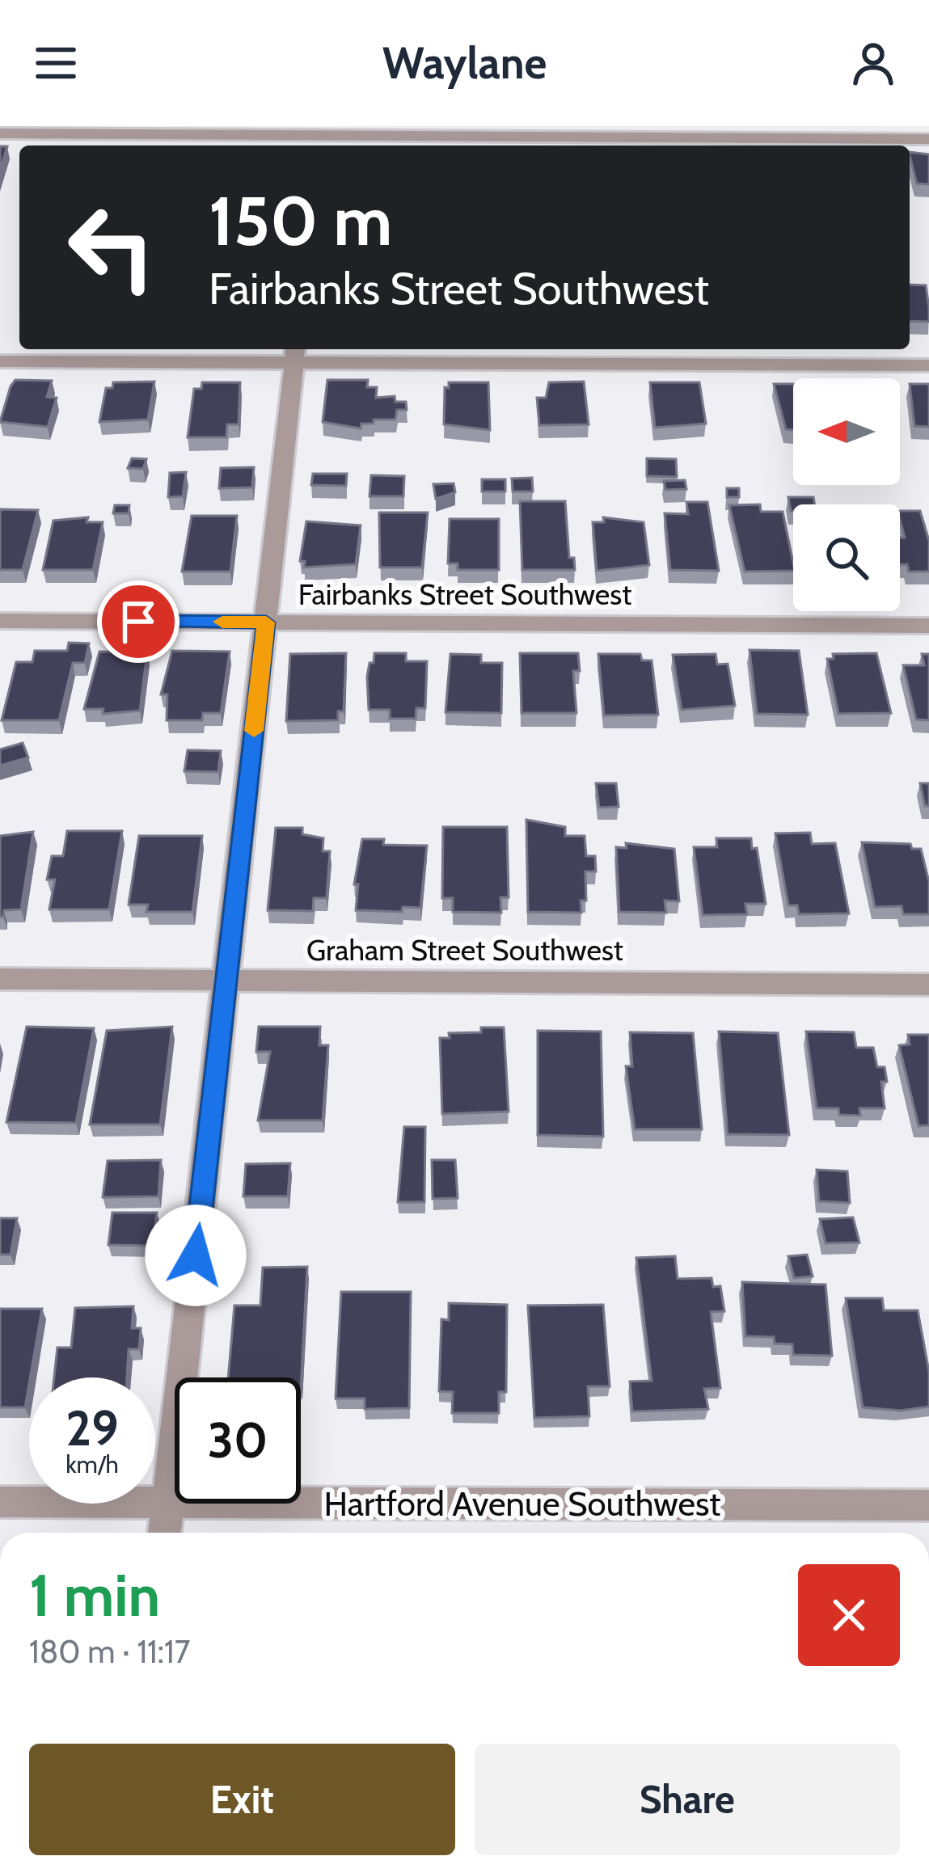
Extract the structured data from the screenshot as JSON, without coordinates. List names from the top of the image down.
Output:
{
  "streets": {
    "street": ["Fairbanks Street Southwest", "Graham Street Southwest", "Hartford Avenue Southwest"]
  },
  "north": "left",
  "page": {
    "header": "Waylane",
    "turn": ["150 m", "Fairbanks Street Southwest"],
    "speed": "29 km/h",
    "limit": "30",
    "heading": ["1 min", "180 m · 11:17"],
    "buttons": ["Exit", "Share"]
  }
}
